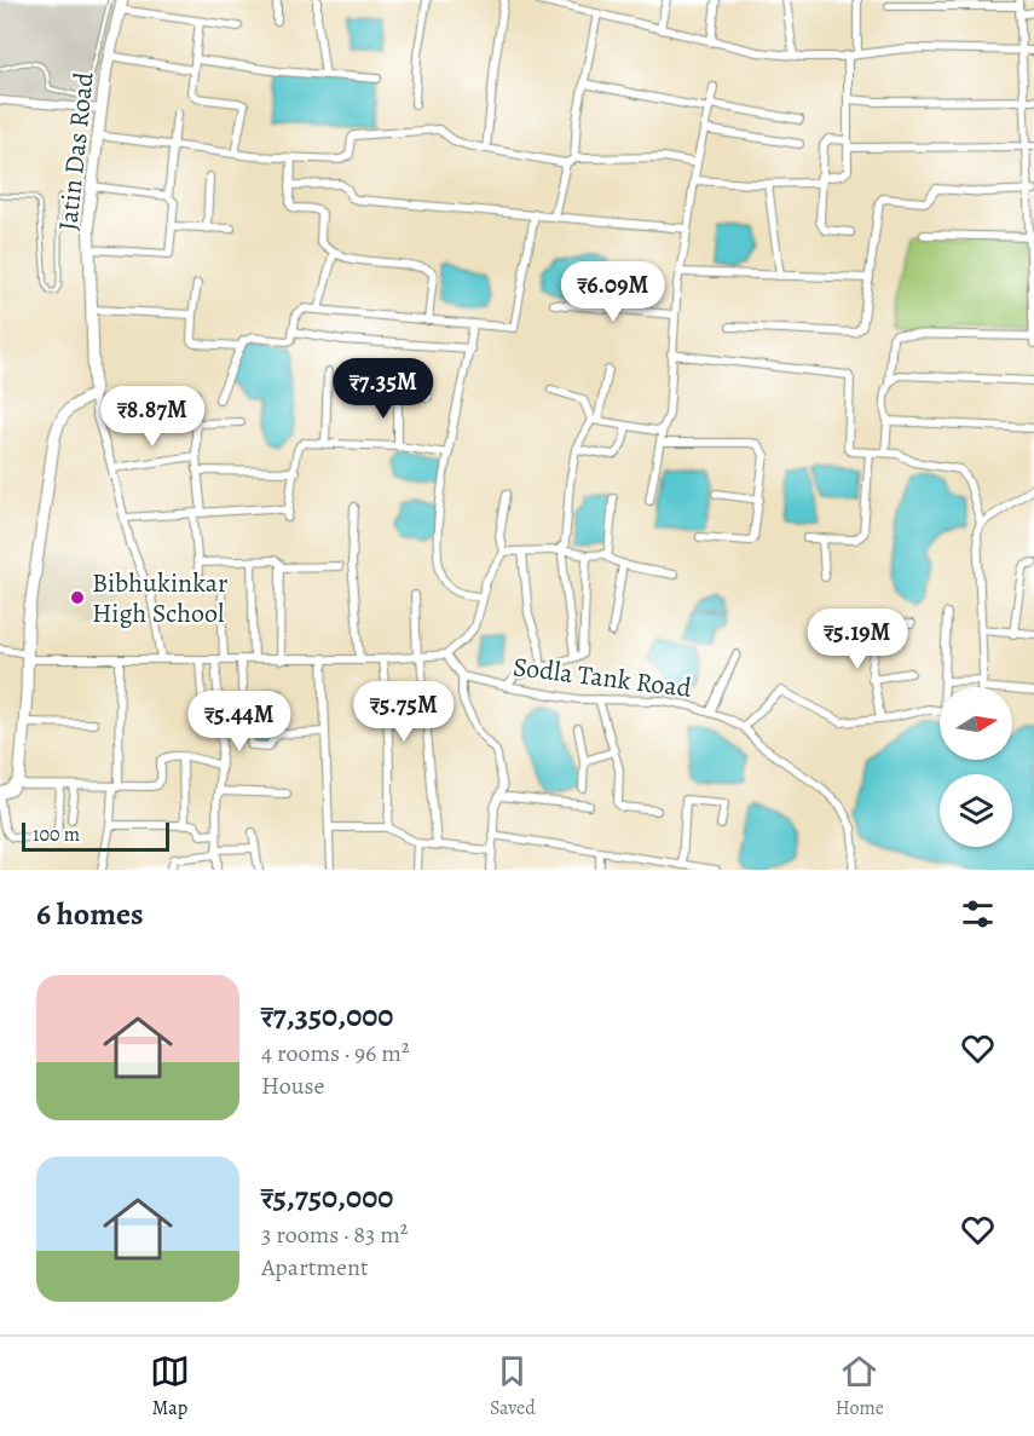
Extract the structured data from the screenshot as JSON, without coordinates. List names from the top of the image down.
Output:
{
  "streets": {
    "street": ["Jatin Das Road", "Sodla Tank Road"]
  },
  "places": ["Bibhukinkar High School"],
  "scale_bar": "100 m",
  "north": "right",
  "page": {
    "price": [
      "₹6.09M",
      "₹7.35M",
      "₹8.87M",
      "₹5.19M",
      "₹5.75M",
      "₹5.44M"
    ],
    "scale": "100 m",
    "heading": "6 homes",
    "list": [
      {
        "name": "₹7,350,000",
        "note": "4 rooms · 96 m² · House"
      },
      {
        "name": "₹5,750,000",
        "note": "3 rooms · 83 m² · Apartment"
      }
    ],
    "tabs": ["Map", "Saved", "Home"]
  }
}
